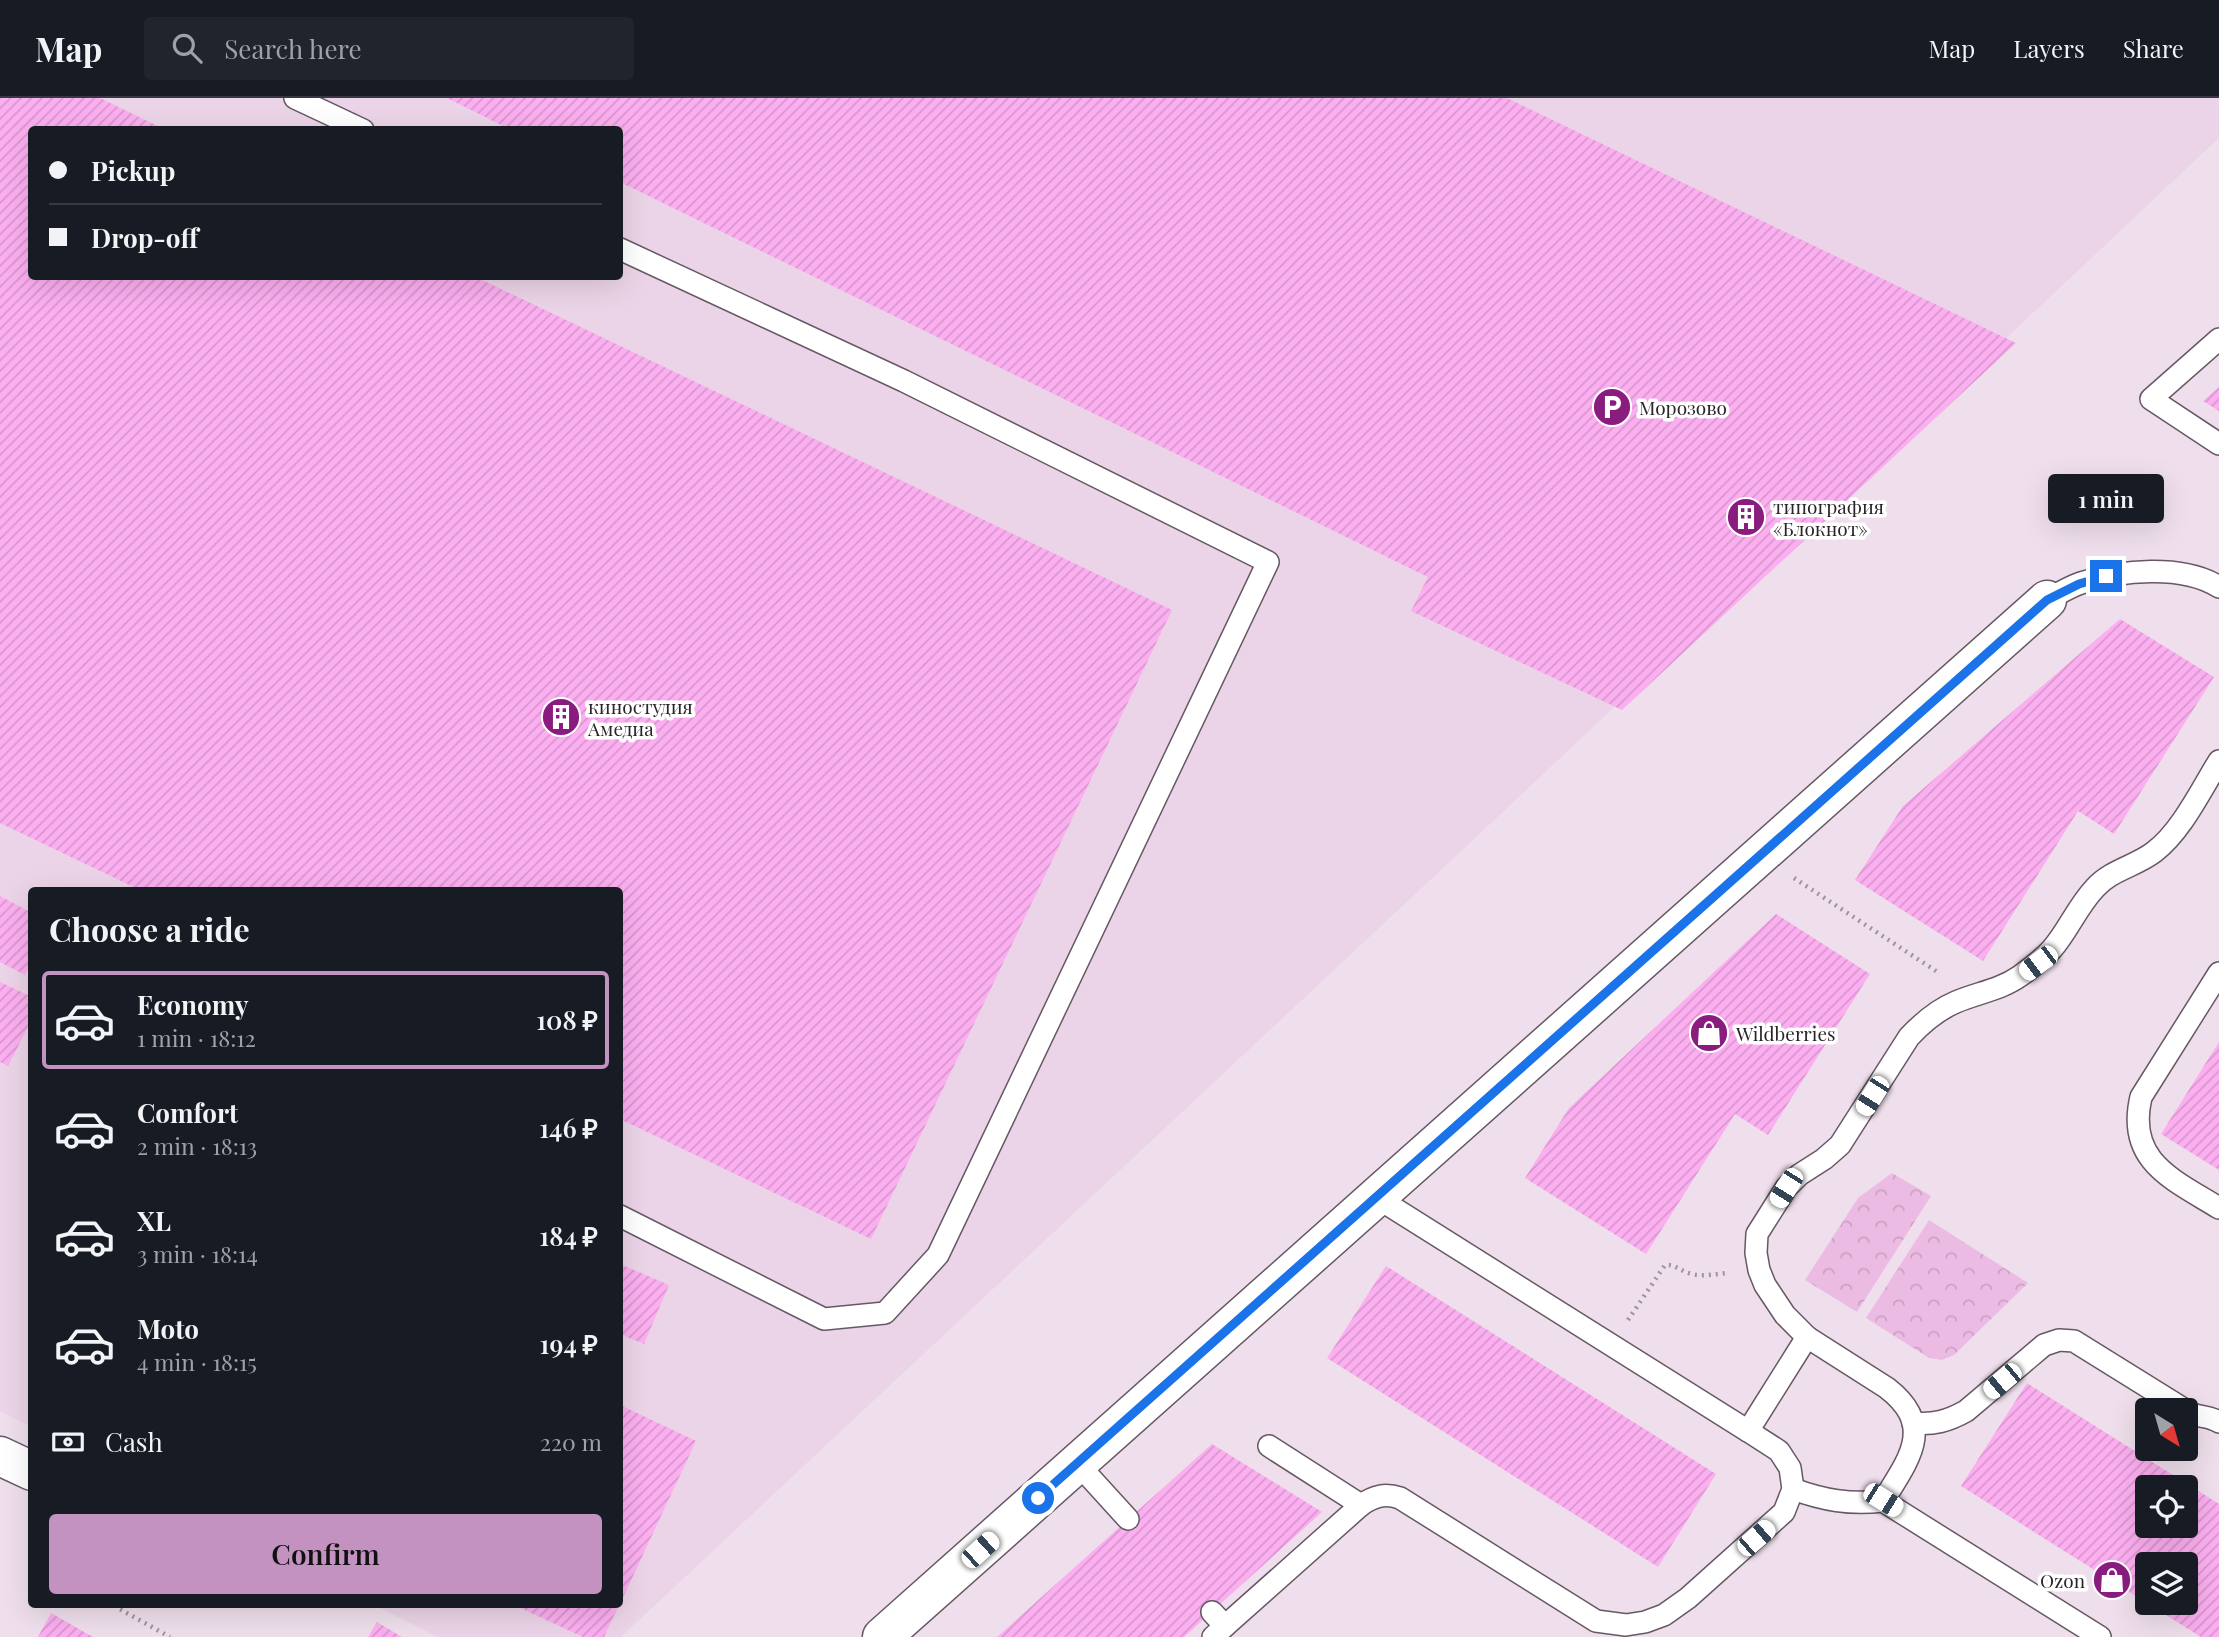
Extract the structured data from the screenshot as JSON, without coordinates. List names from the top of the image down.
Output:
{
  "places": {
    "parking": ["Морозово"],
    "building": ["типография «Блокнот»", "киностудия Амедиа"],
    "shop": ["Wildberries", "Ozon"]
  },
  "north": "bottom right",
  "page": {
    "header": "Map",
    "search": "Search here",
    "nav": ["Map", "Layers", "Share"],
    "banner": ["Pickup", "Drop-off"],
    "bubble": "1 min",
    "heading": "Choose a ride",
    "list": [
      {
        "name": "Economy",
        "note": "1 min · 18:12",
        "value": "108 ₽"
      },
      {
        "name": "Comfort",
        "note": "2 min · 18:13",
        "value": "146 ₽"
      },
      {
        "name": "XL",
        "note": "3 min · 18:14",
        "value": "184 ₽"
      },
      {
        "name": "Moto",
        "note": "4 min · 18:15",
        "value": "194 ₽"
      }
    ],
    "pay": ["Cash", "220 m"],
    "buttons": "Confirm"
  }
}
